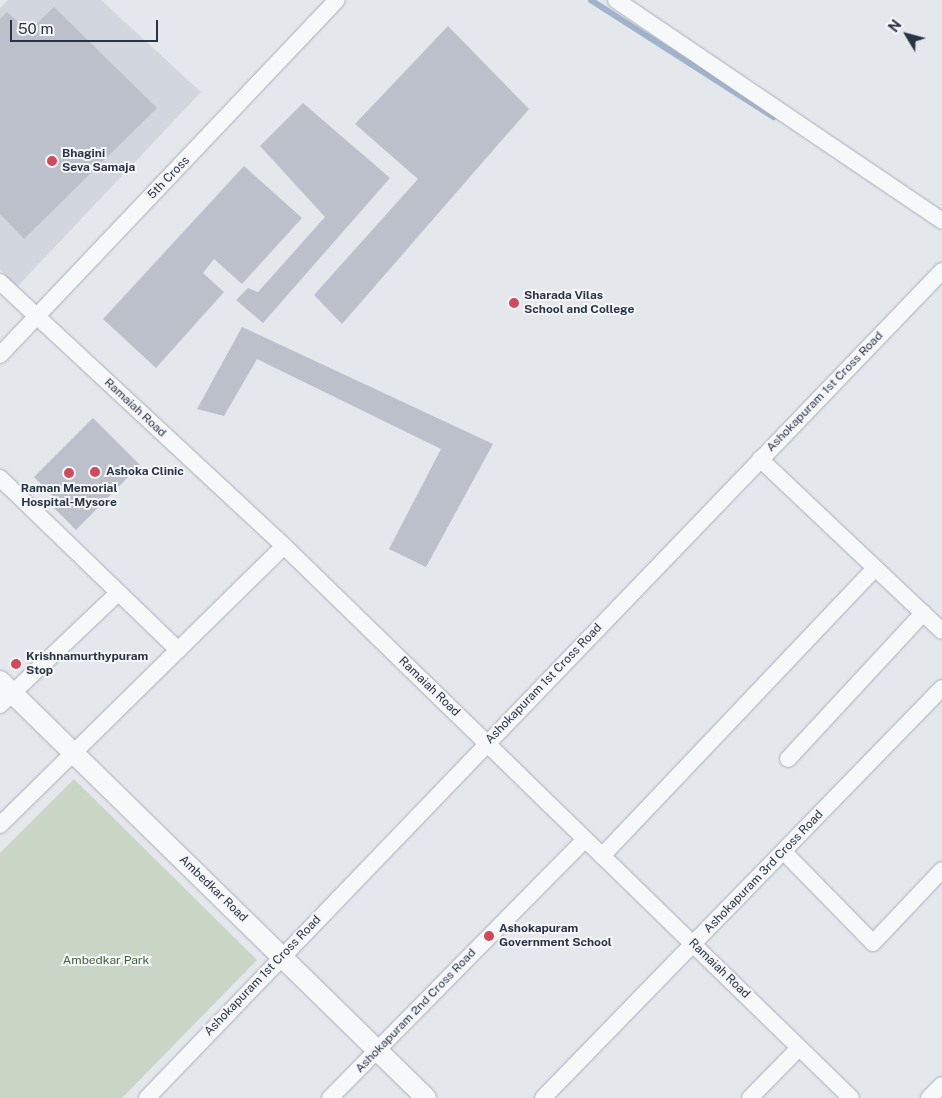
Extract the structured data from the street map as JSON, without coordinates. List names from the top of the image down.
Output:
{
  "streets": {
    "street": [
      "5th Cross",
      "Ashokapuram 1st Cross Road",
      "Ramaiah Road",
      "Ashokapuram 3rd Cross Road",
      "Ambedkar Road",
      "Ashokapuram 2nd Cross Road"
    ]
  },
  "crossings": [
    ["5th Cross", "Ramaiah Road"],
    ["Ashokapuram 1st Cross Road", "Ramaiah Road"],
    ["Ashokapuram 1st Cross Road", "Ambedkar Road"],
    ["Ramaiah Road", "Ashokapuram 3rd Cross Road"],
    ["Ramaiah Road", "Ashokapuram 2nd Cross Road"],
    ["Ambedkar Road", "Ashokapuram 2nd Cross Road"]
  ],
  "parks": ["Ambedkar Park"],
  "places": [
    "Bhagini Seva Samaja",
    "Sharada Vilas School and College",
    "Ashoka Clinic",
    "Raman Memorial Hospital-Mysore",
    "Krishnamurthypuram Stop",
    "Ashokapuram Government School"
  ],
  "scale_bar": "50 m",
  "north": "top left"
}
